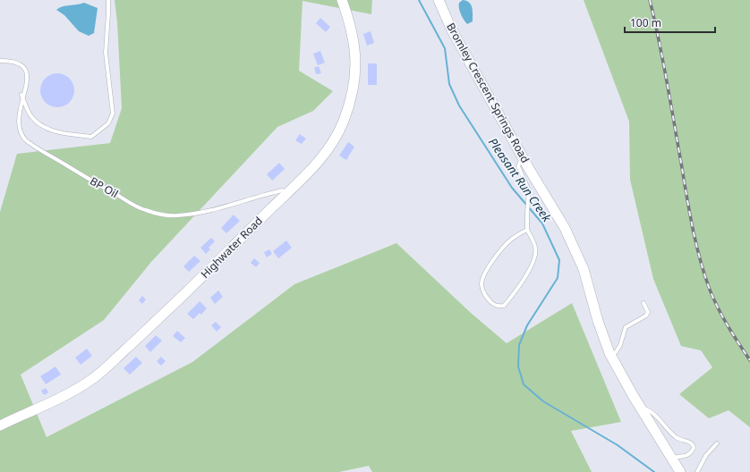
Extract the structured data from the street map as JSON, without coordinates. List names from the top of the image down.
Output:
{
  "streets": {
    "street": ["Bromley Crescent Springs Road", "Highwater Road"],
    "lane": ["BP Oil"]
  },
  "crossings": [
    ["BP Oil", "Highwater Road"]
  ],
  "water": ["Pleasant Run Creek"],
  "scale_bar": "100 m"
}
